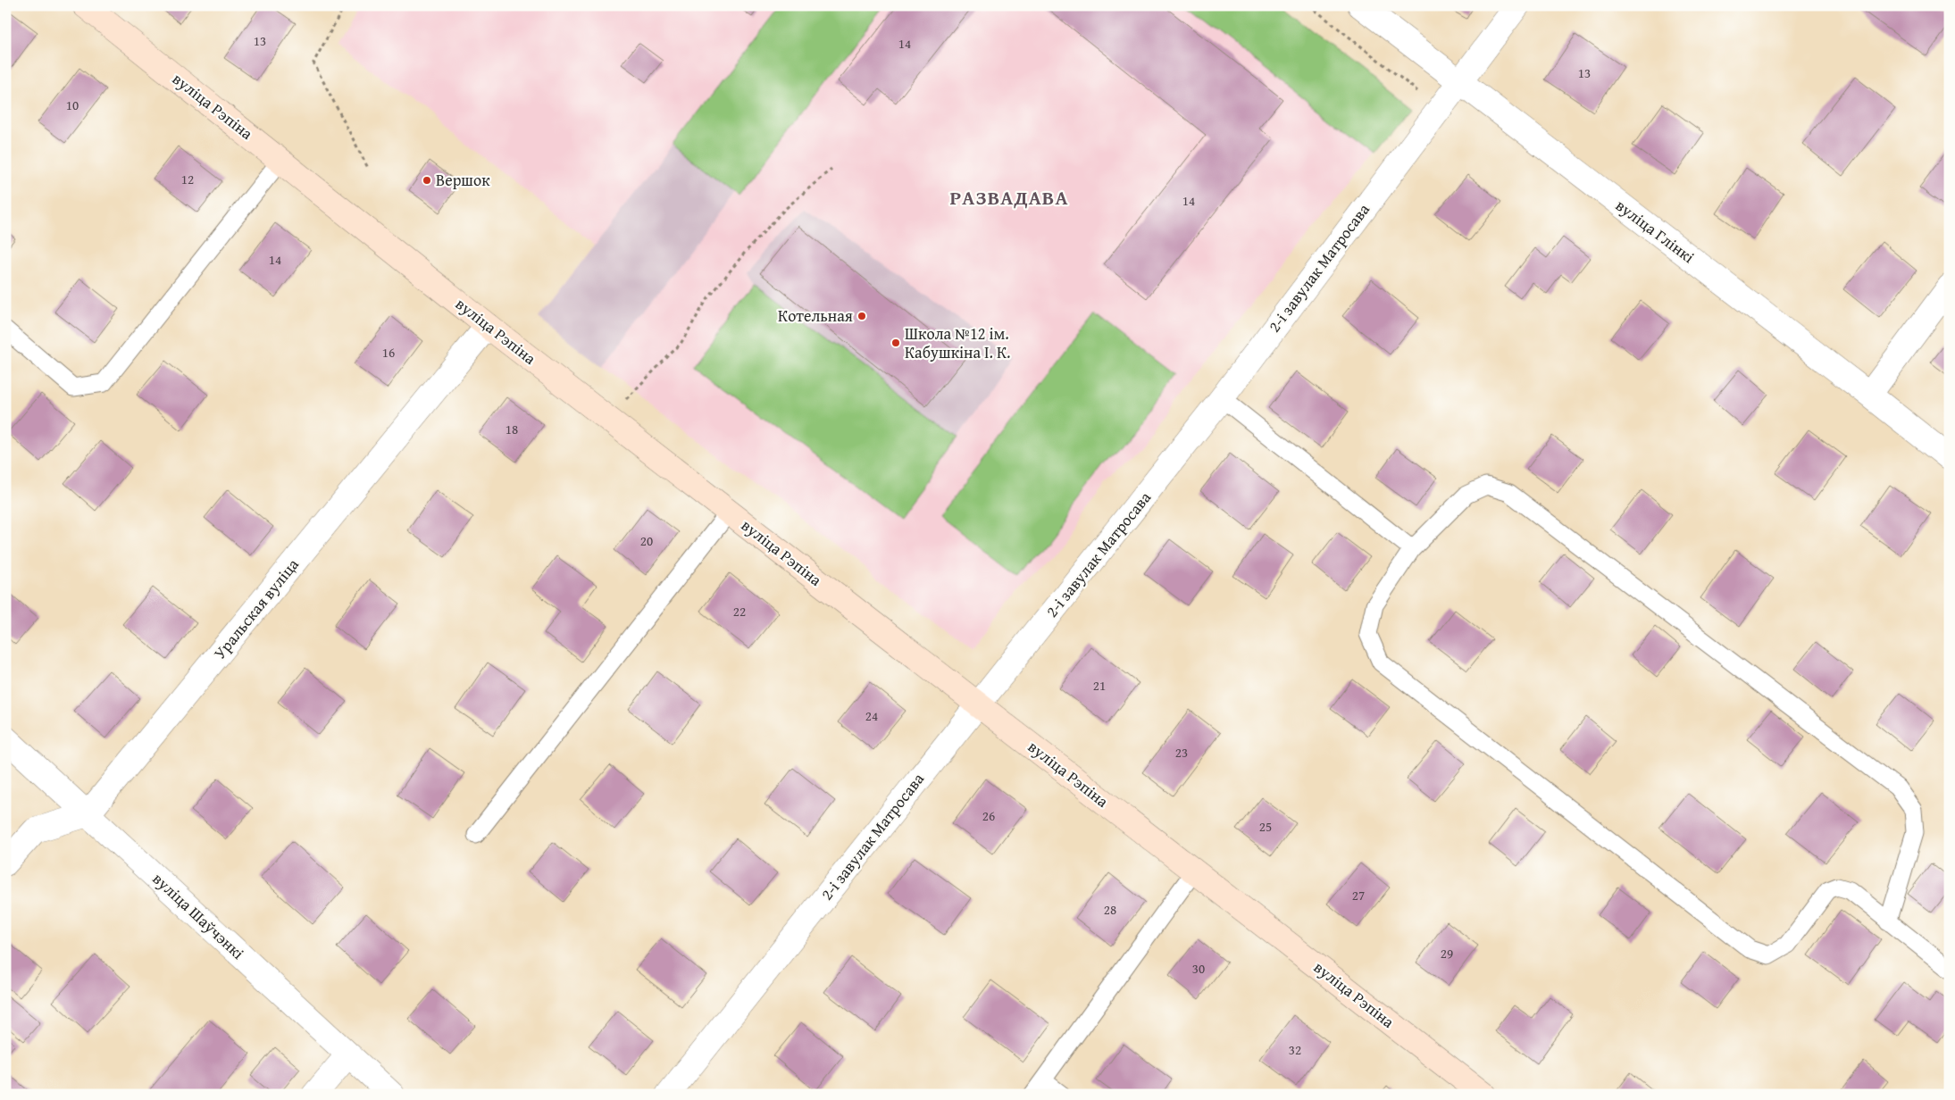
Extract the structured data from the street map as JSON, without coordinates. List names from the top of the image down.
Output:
{
  "streets": {
    "street": [
      "вуліца Рэпіна",
      "вуліца Глінкі",
      "2-і завулак Матросава",
      "Уральская вуліца",
      "вуліца Шаўчэнкі"
    ]
  },
  "crossings": [
    ["вуліца Рэпіна", "2-і завулак Матросава"],
    ["вуліца Рэпіна", "Уральская вуліца"],
    ["вуліца Глінкі", "2-і завулак Матросава"],
    ["Уральская вуліца", "вуліца Шаўчэнкі"]
  ],
  "districts": ["РАЗВАДАВА"],
  "places": ["Вершок", "Котельная", "Школа №12 ім. Кабушкіна І. К."],
  "house_numbers": [
    "13",
    "14",
    "13",
    "10",
    "12",
    "14",
    "14",
    "16",
    "18",
    "20",
    "22",
    "21",
    "24",
    "23",
    "26",
    "25",
    "27",
    "28",
    "29",
    "30",
    "32"
  ]
}
